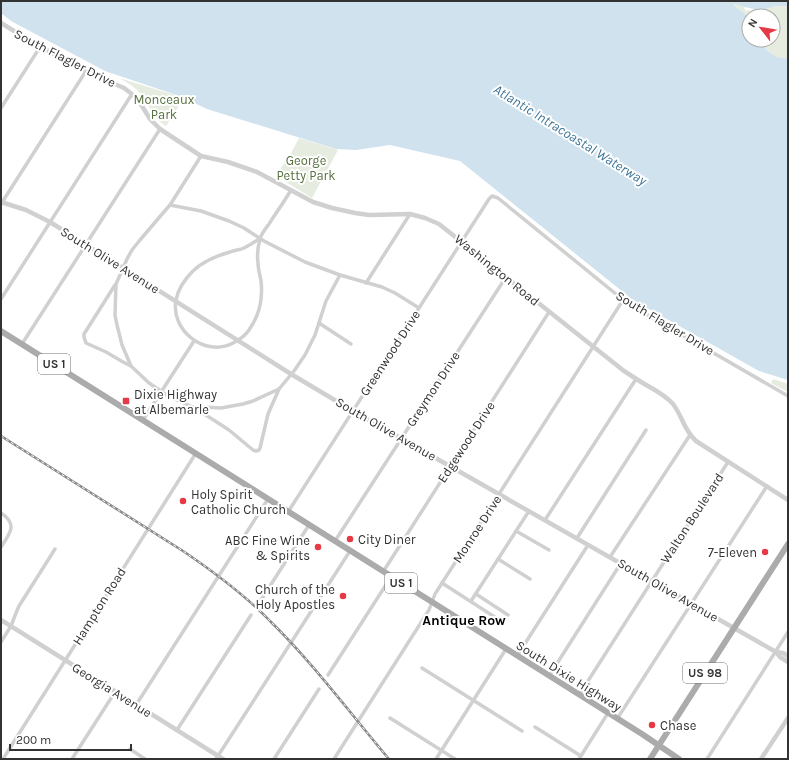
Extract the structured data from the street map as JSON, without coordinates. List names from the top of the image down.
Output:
{
  "streets": {
    "main road": ["US 1", "US 98", "South Dixie Highway"],
    "street": [
      "South Flagler Drive",
      "South Olive Avenue",
      "Washington Road",
      "Greenwood Drive",
      "Greymon Drive",
      "Edgewood Drive",
      "Walton Boulevard",
      "Monroe Drive",
      "Hampton Road",
      "Georgia Avenue"
    ]
  },
  "crossings": [
    ["South Flagler Drive", "Washington Road"],
    ["South Flagler Drive", "Greenwood Drive"],
    ["South Flagler Drive", "Monroe Drive"],
    ["South Olive Avenue", "Greenwood Drive"],
    ["South Olive Avenue", "Greymon Drive"],
    ["South Olive Avenue", "Edgewood Drive"],
    ["South Olive Avenue", "Walton Boulevard"],
    ["South Olive Avenue", "Monroe Drive"],
    ["South Olive Avenue", "US 98"],
    ["Washington Road", "Greenwood Drive"],
    ["Washington Road", "Greymon Drive"],
    ["Washington Road", "Edgewood Drive"],
    ["Washington Road", "Walton Boulevard"],
    ["Washington Road", "Monroe Drive"],
    ["Greenwood Drive", "South Dixie Highway"],
    ["Greymon Drive", "South Dixie Highway"],
    ["Edgewood Drive", "South Dixie Highway"],
    ["Walton Boulevard", "South Dixie Highway"],
    ["Monroe Drive", "South Dixie Highway"],
    ["Hampton Road", "South Dixie Highway"],
    ["Hampton Road", "Georgia Avenue"],
    ["US 98", "South Dixie Highway"]
  ],
  "districts": ["Antique Row"],
  "water": ["Atlantic Intracoastal Waterway"],
  "parks": ["Monceaux Park", "George Petty Park"],
  "places": {
    "transit": ["Dixie Highway at Albemarle"],
    "other": [
      "Holy Spirit Catholic Church",
      "City Diner",
      "ABC Fine Wine & Spirits",
      "7-Eleven",
      "Church of the Holy Apostles",
      "Chase"
    ]
  },
  "scale_bar": "200 m",
  "north": "top left"
}
